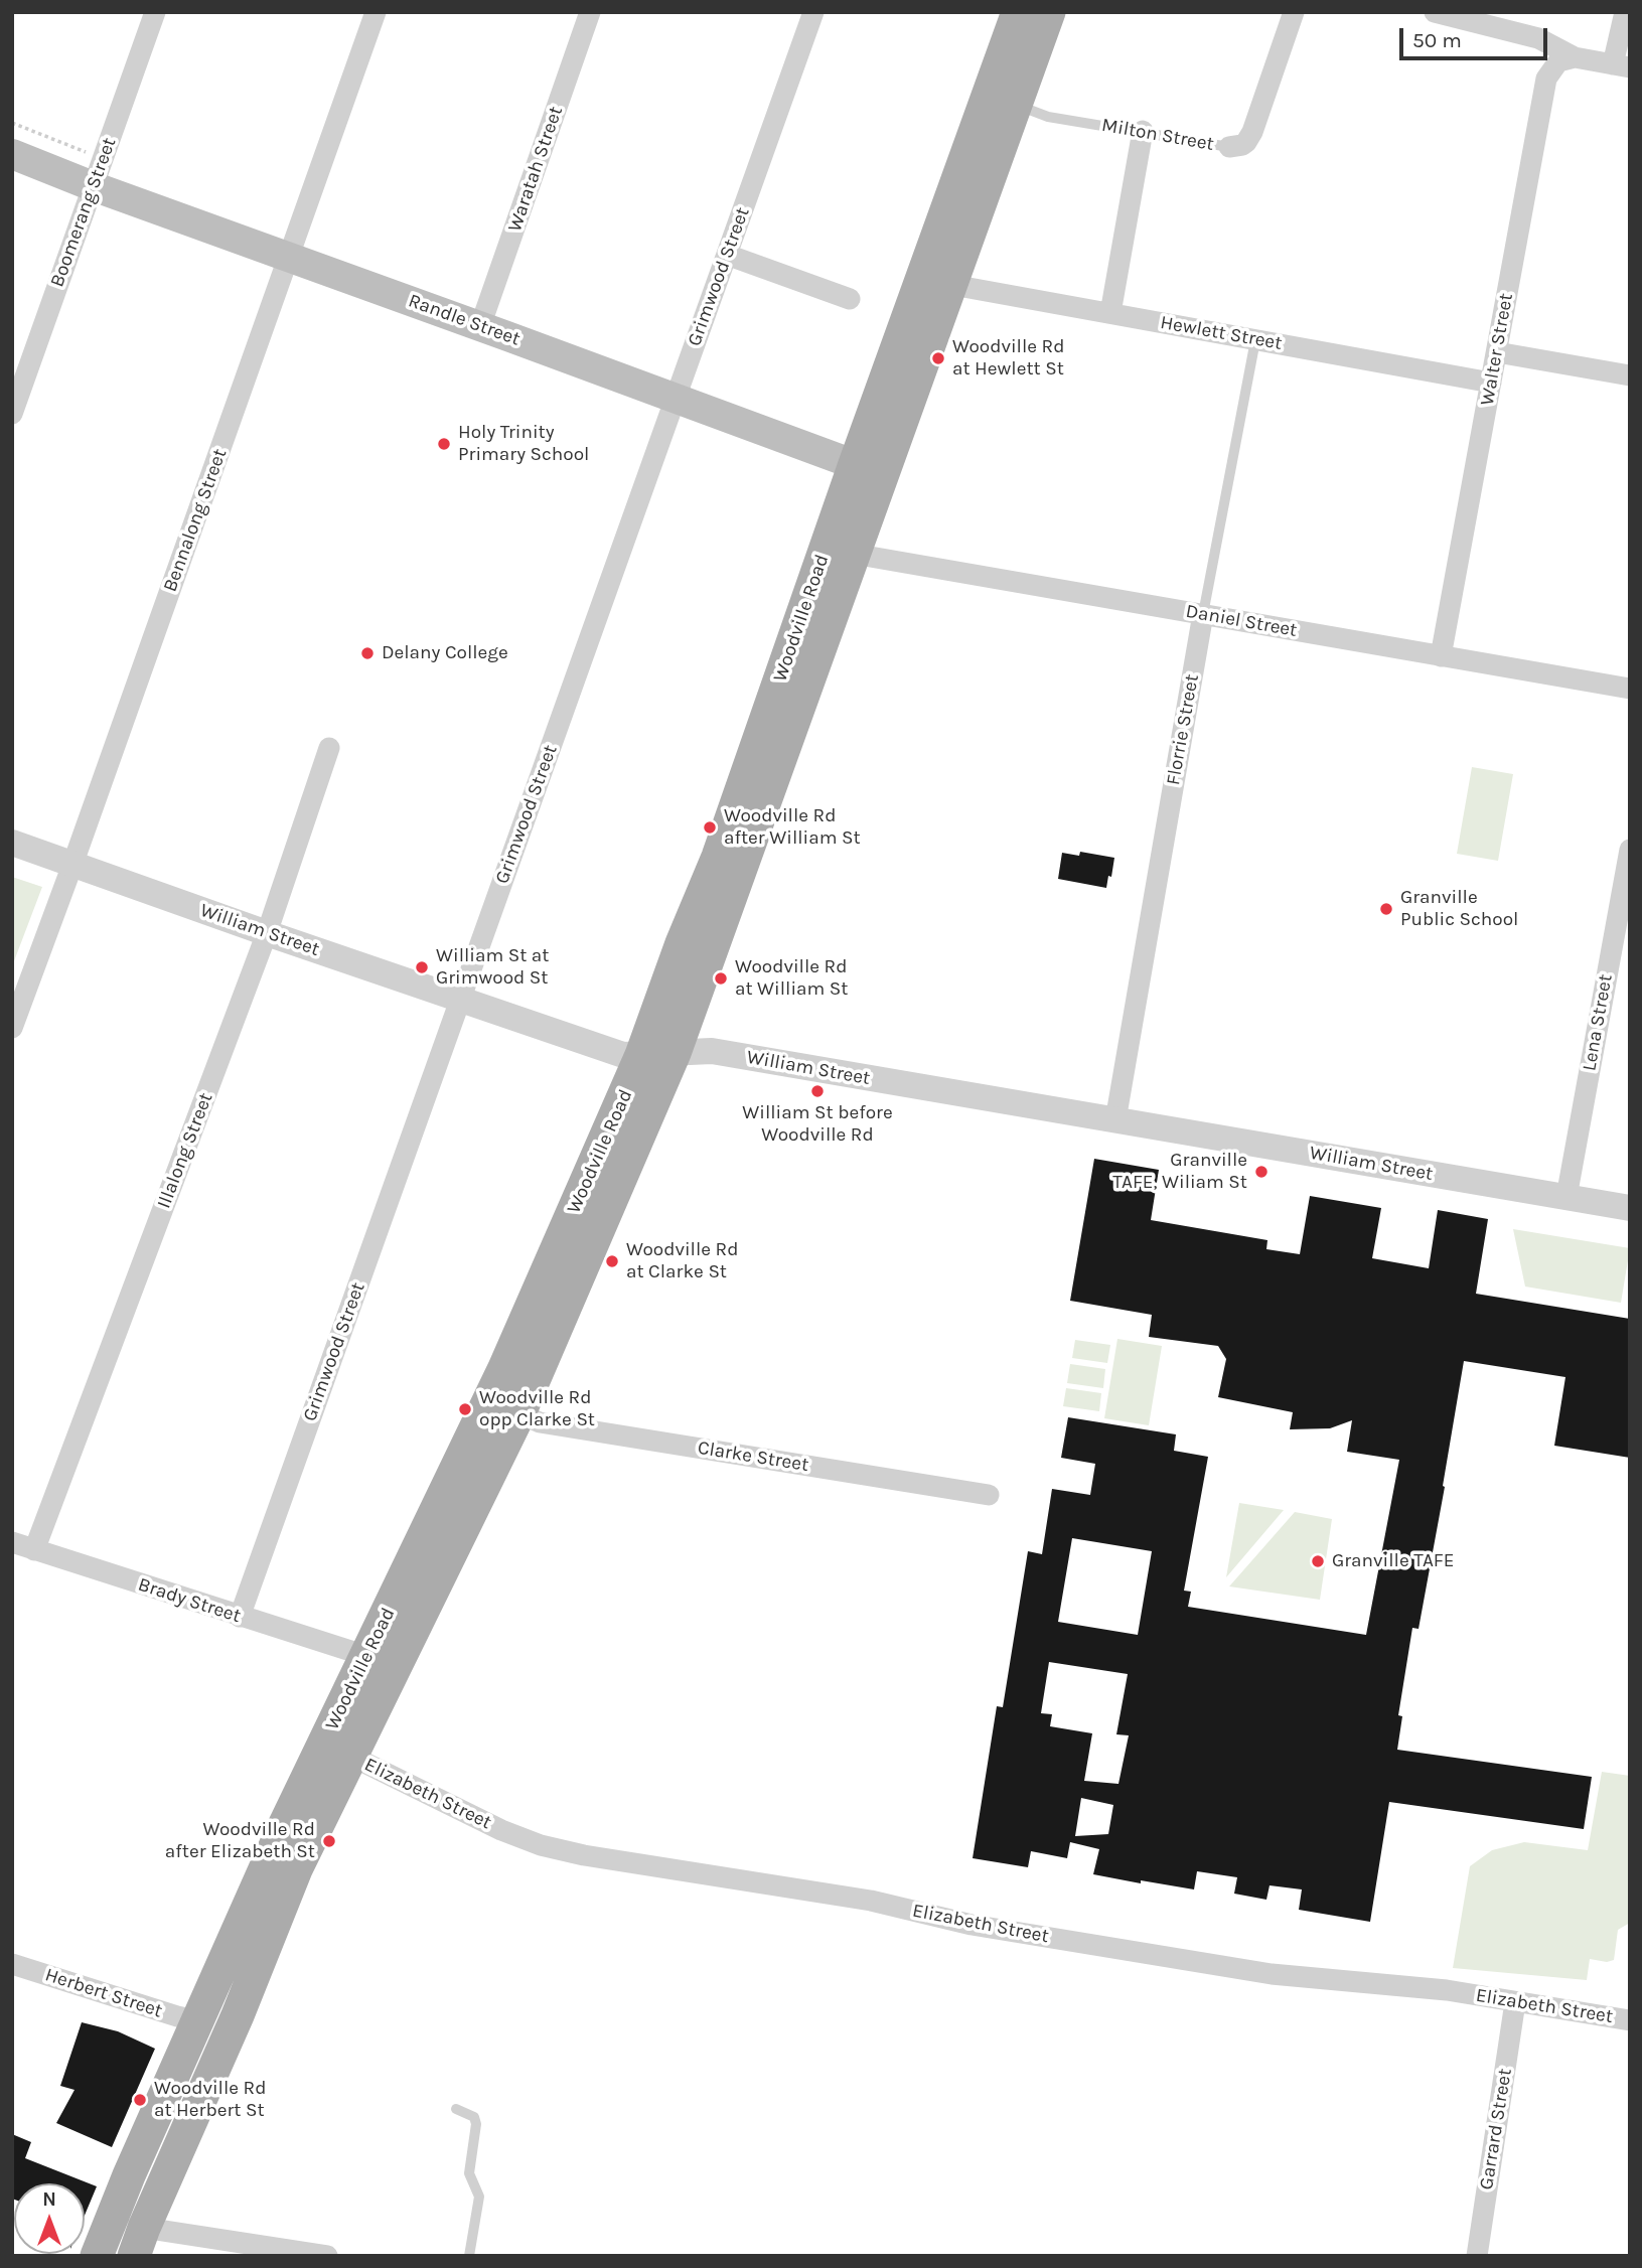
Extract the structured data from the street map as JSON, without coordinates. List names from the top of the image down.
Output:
{
  "streets": {
    "main road": ["Randle Street", "Woodville Road"],
    "street": [
      "Milton Street",
      "Waratah Street",
      "Boomerang Street",
      "Grimwood Street",
      "Hewlett Street",
      "Walter Street",
      "Bennalong Street",
      "Daniel Street",
      "Florrie Street",
      "William Street",
      "Lena Street",
      "Illalong Street",
      "Clarke Street",
      "Brady Street",
      "Elizabeth Street",
      "Herbert Street",
      "Garrard Street"
    ]
  },
  "crossings": [
    ["Milton Street", "Woodville Road"],
    ["Waratah Street", "Randle Street"],
    ["Boomerang Street", "Randle Street"],
    ["Grimwood Street", "Randle Street"],
    ["Grimwood Street", "William Street"],
    ["Grimwood Street", "Brady Street"],
    ["Randle Street", "Bennalong Street"],
    ["Randle Street", "Woodville Road"],
    ["Hewlett Street", "Walter Street"],
    ["Hewlett Street", "Woodville Road"],
    ["Hewlett Street", "Florrie Street"],
    ["Walter Street", "Daniel Street"],
    ["Bennalong Street", "William Street"],
    ["Woodville Road", "Daniel Street"],
    ["Woodville Road", "William Street"],
    ["Woodville Road", "Clarke Street"],
    ["Woodville Road", "Brady Street"],
    ["Woodville Road", "Elizabeth Street"],
    ["Woodville Road", "Herbert Street"],
    ["Daniel Street", "Florrie Street"],
    ["Florrie Street", "William Street"],
    ["William Street", "Lena Street"],
    ["William Street", "Illalong Street"],
    ["Illalong Street", "Brady Street"],
    ["Elizabeth Street", "Garrard Street"]
  ],
  "places": [
    "Woodville Rd at Hewlett St",
    "Holy Trinity Primary School",
    "Delany College",
    "Woodville Rd after William St",
    "Granville Public School",
    "William St at Grimwood St",
    "Woodville Rd at William St",
    "William St before Woodville Rd",
    "Granville TAFE, Wiliam St",
    "Woodville Rd at Clarke St",
    "Woodville Rd opp Clarke St",
    "Granville TAFE",
    "Woodville Rd after Elizabeth St",
    "Woodville Rd at Herbert St"
  ],
  "scale_bar": "50 m",
  "north": "top"
}
